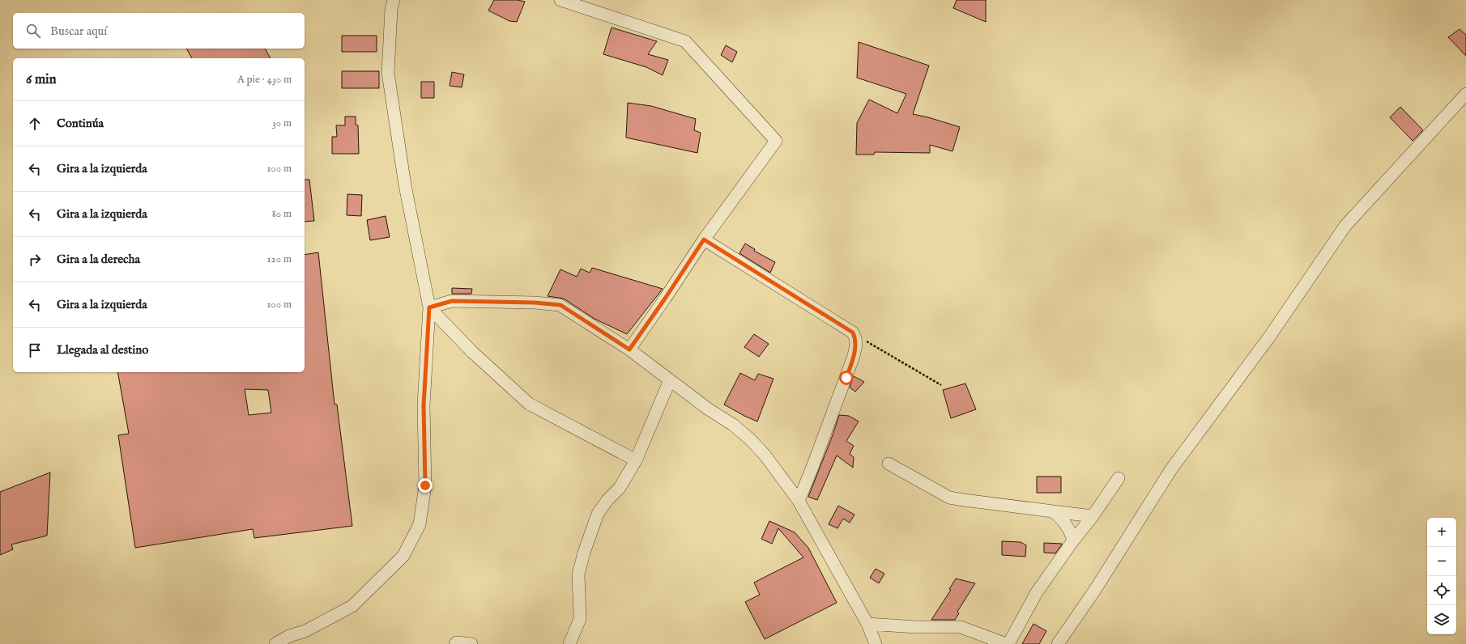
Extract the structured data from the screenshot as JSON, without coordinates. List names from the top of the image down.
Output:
{
  "page": {
    "search": "Buscar aquí",
    "heading": ["6 min", "A pie · 430 m"],
    "list": [
      ["Continúa", "30 m"],
      ["Gira a la izquierda", "100 m"],
      ["Gira a la izquierda", "80 m"],
      ["Gira a la derecha", "120 m"],
      ["Gira a la izquierda", "100 m"],
      "Llegada al destino"
    ],
    "map_buttons": ["+", "−"]
  }
}
